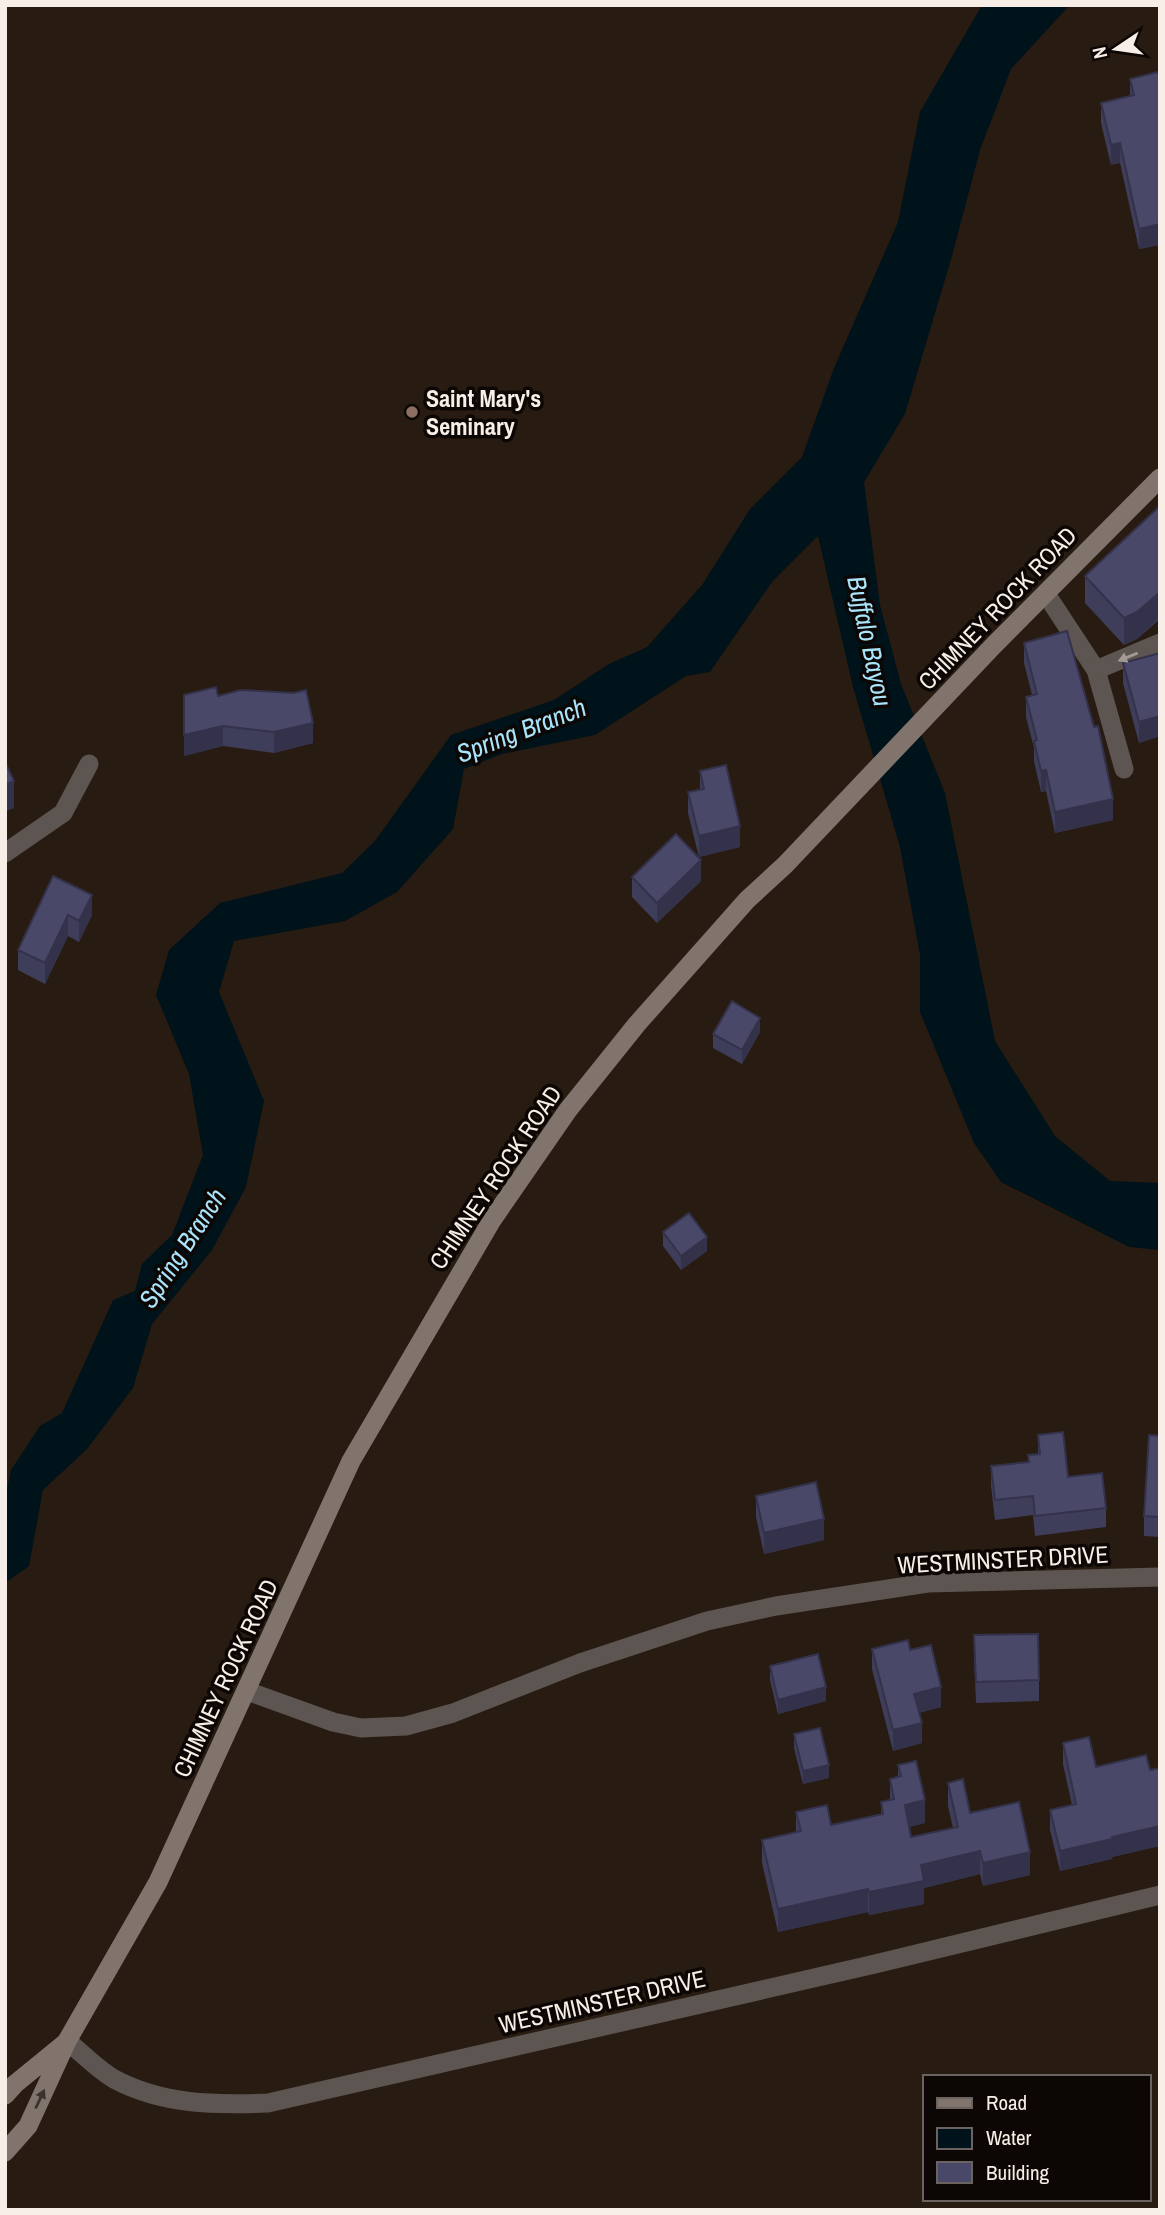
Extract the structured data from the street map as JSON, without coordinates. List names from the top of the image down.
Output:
{
  "streets": {
    "main road": ["CHIMNEY ROCK ROAD"],
    "street": ["WESTMINSTER DRIVE"]
  },
  "crossings": [
    ["CHIMNEY ROCK ROAD", "WESTMINSTER DRIVE"]
  ],
  "water": ["Buffalo Bayou", "Spring Branch"],
  "places": ["Saint Mary's Seminary"],
  "legend": ["Road", "Water", "Building"],
  "north": "left"
}
